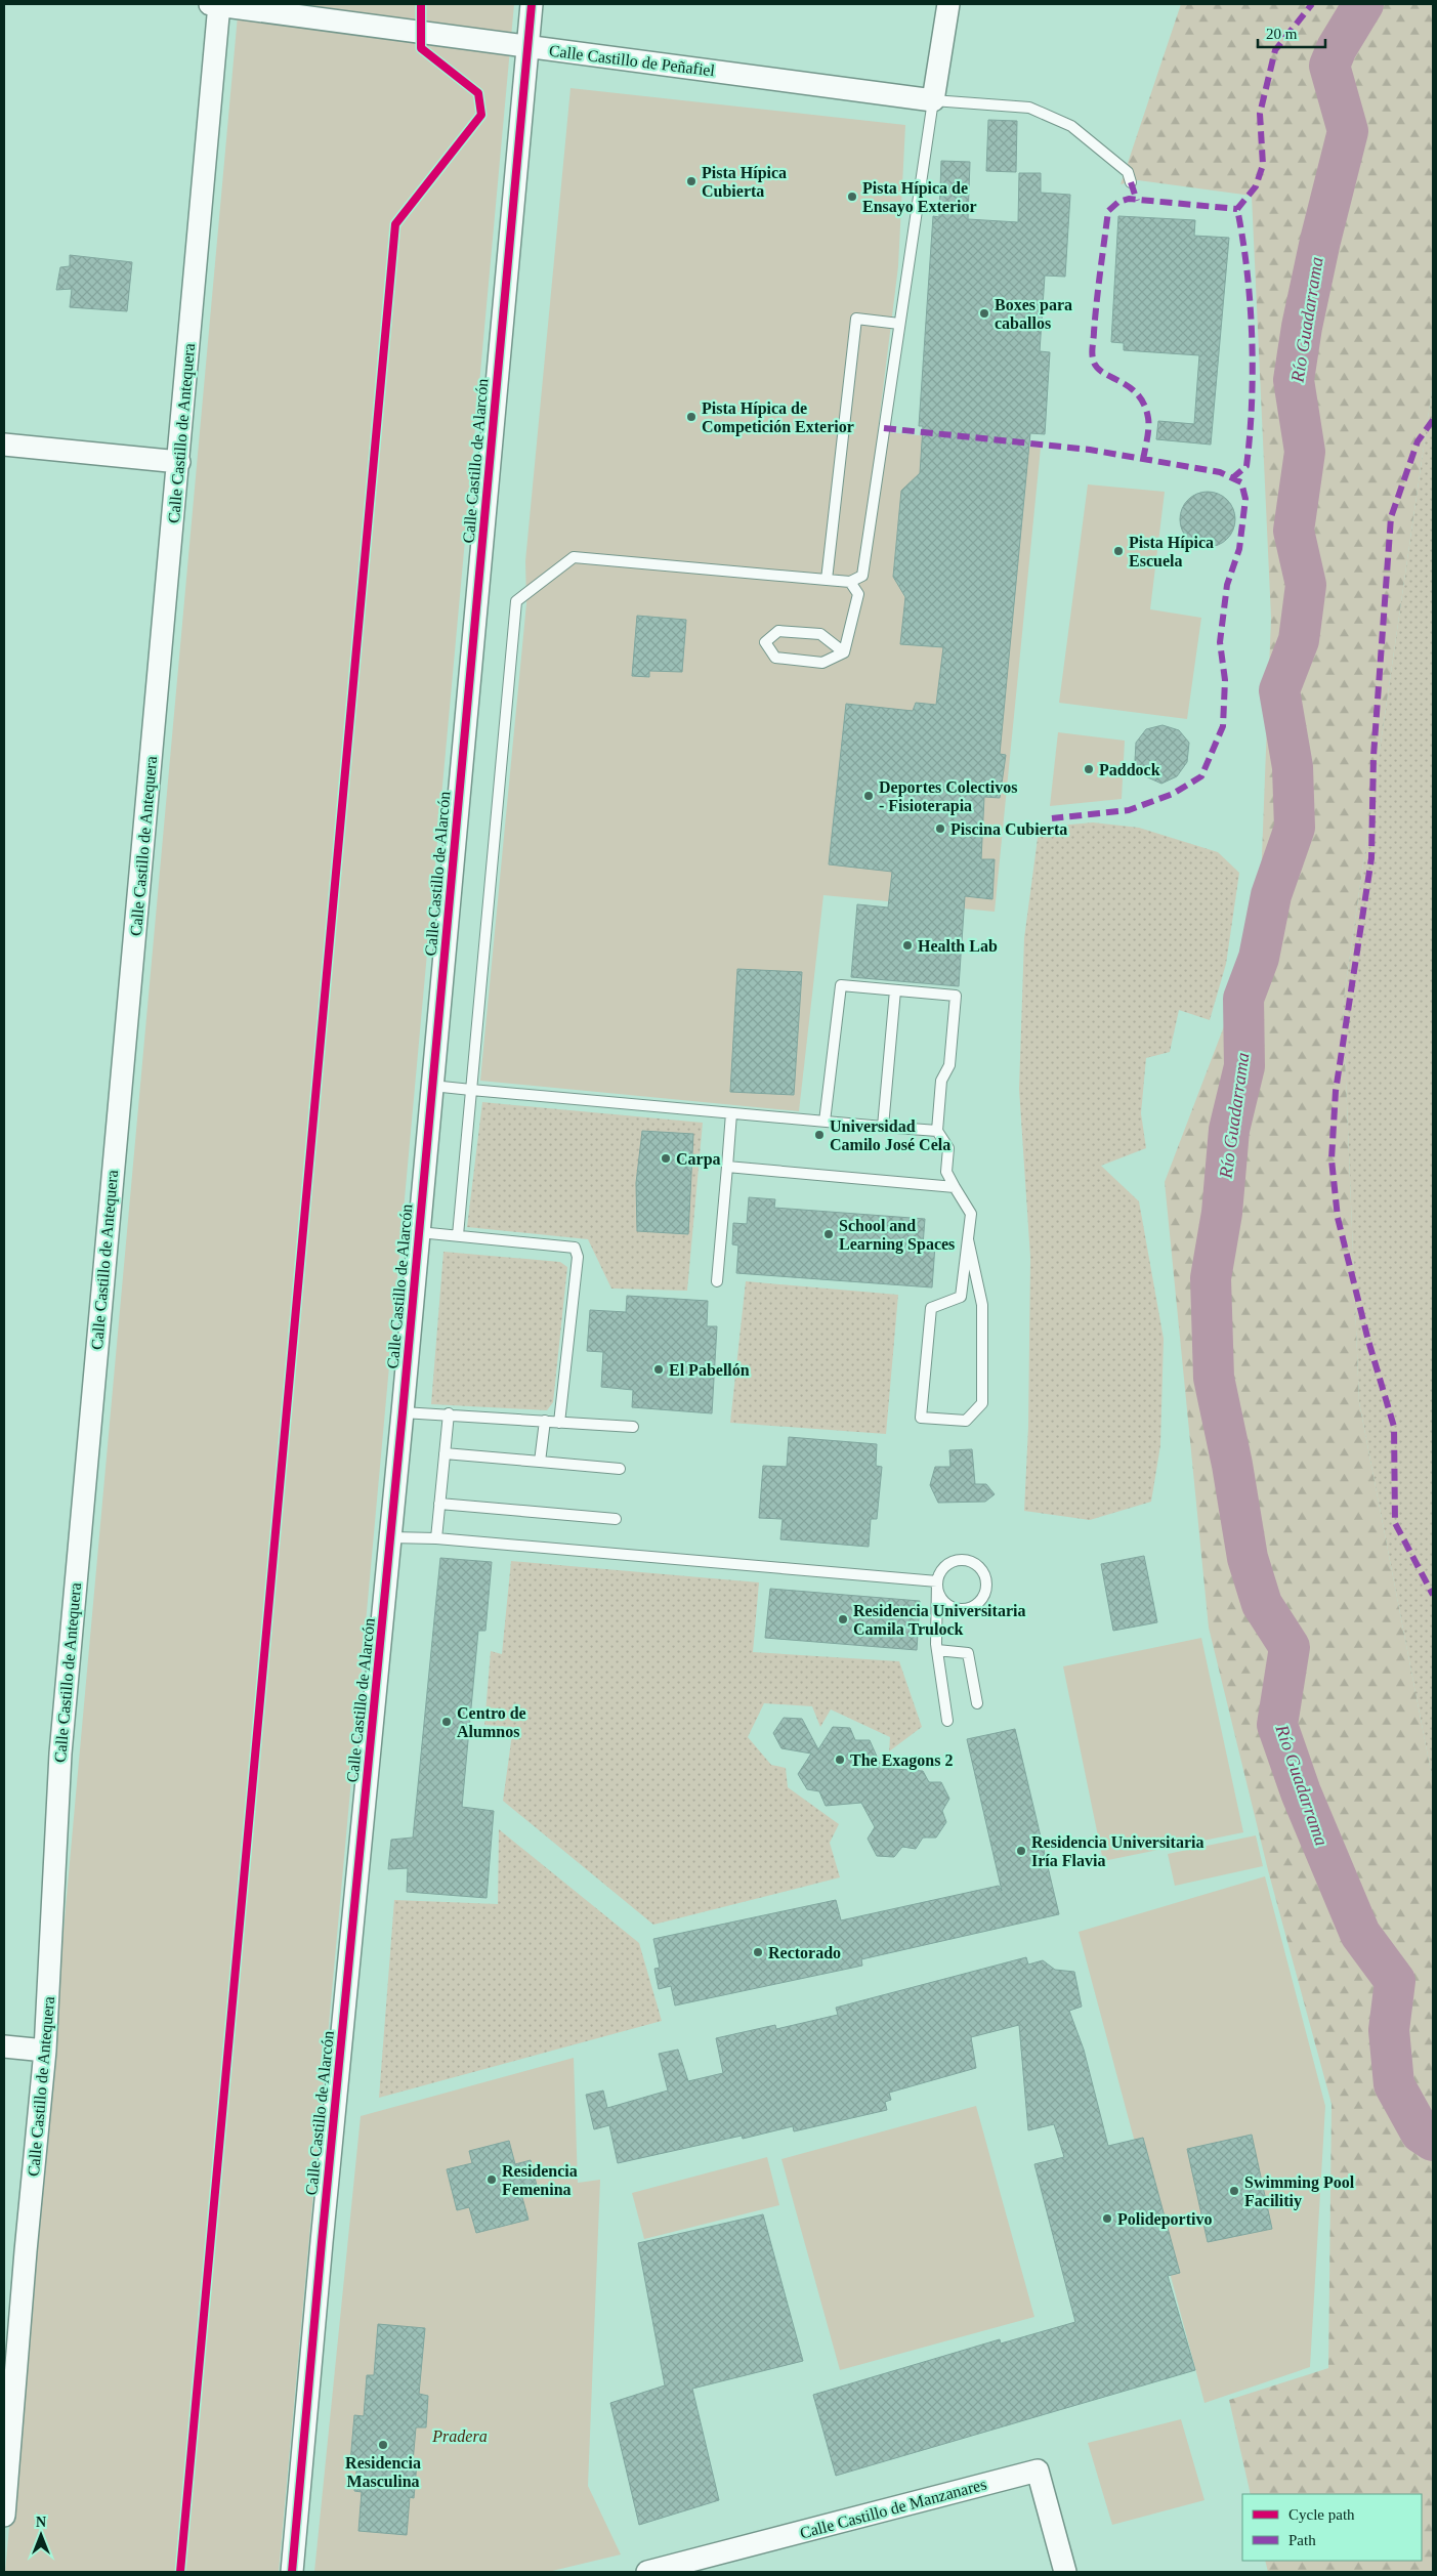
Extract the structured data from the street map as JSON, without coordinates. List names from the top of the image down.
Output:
{
  "streets": {
    "street": [
      "Calle Castillo de Peñafiel",
      "Calle Castillo de Antequera",
      "Calle Castillo de Alarcón",
      "Calle Castillo de Manzanares"
    ]
  },
  "crossings": [
    ["Calle Castillo de Peñafiel", "Calle Castillo de Antequera"],
    ["Calle Castillo de Peñafiel", "Calle Castillo de Alarcón"]
  ],
  "water": ["Río Guadarrama"],
  "parks": ["Pradera"],
  "places": [
    "Pista Hípica Cubierta",
    "Pista Hípica de Ensayo Exterior",
    "Boxes para caballos",
    "Pista Hípica de Competición Exterior",
    "Pista Hípica Escuela",
    "Paddock",
    "Deportes Colectivos - Fisioterapia",
    "Piscina Cubierta",
    "Health Lab",
    "Universidad Camilo José Cela",
    "Carpa",
    "School and Learning Spaces",
    "El Pabellón",
    "Residencia Universitaria Camila Trulock",
    "Centro de Alumnos",
    "The Exagons 2",
    "Residencia Universitaria Iría Flavia",
    "Rectorado",
    "Residencia Femenina",
    "Swimming Pool Facilitiy",
    "Polideportivo",
    "Residencia Masculina"
  ],
  "legend": ["Cycle path", "Path"],
  "scale_bar": "20 m",
  "north": "top"
}
